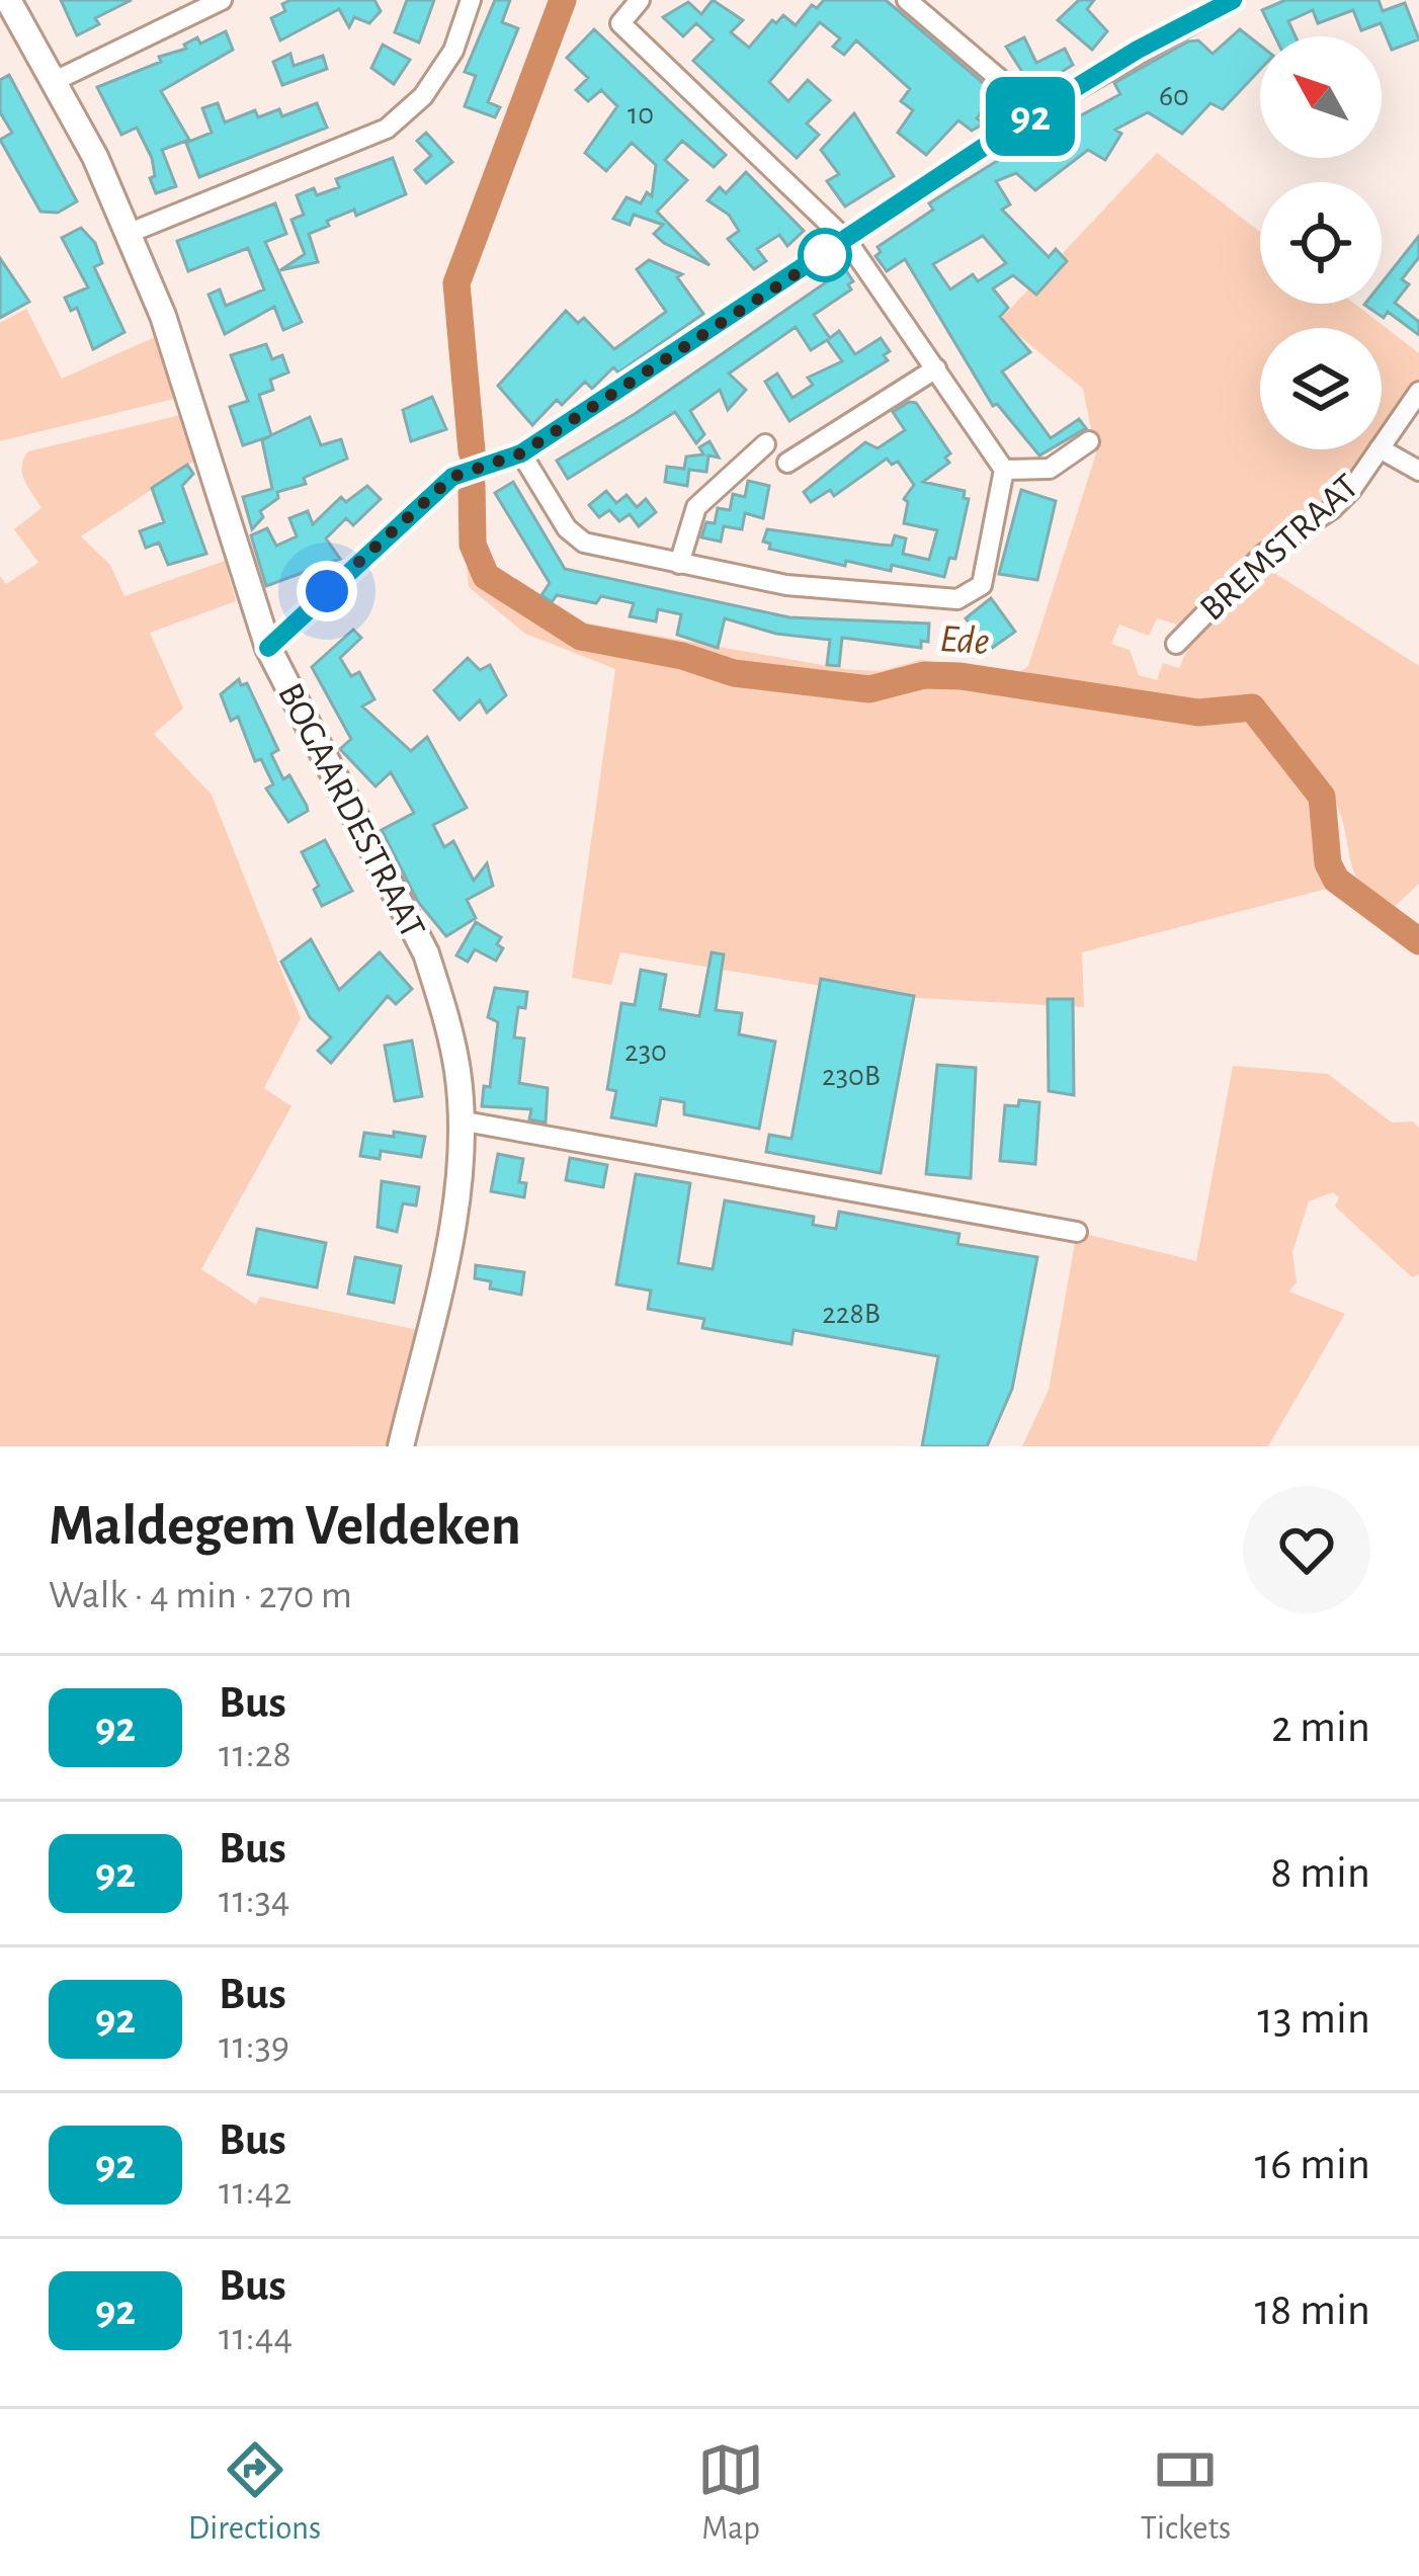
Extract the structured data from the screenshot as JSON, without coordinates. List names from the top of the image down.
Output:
{
  "streets": {
    "street": ["BREMSTRAAT", "BOGAARDESTRAAT"]
  },
  "water": ["Ede"],
  "lines": ["bus line 92"],
  "house_numbers": [
    "60",
    "10",
    "230",
    "230B",
    "228B"
  ],
  "north": "top left",
  "page": {
    "on_map": "92",
    "heading": ["Maldegem Veldeken", "Walk · 4 min · 270 m"],
    "list": [
      {
        "mark": "92",
        "name": "Bus",
        "note": "11:28",
        "value": "2 min"
      },
      {
        "mark": "92",
        "name": "Bus",
        "note": "11:34",
        "value": "8 min"
      },
      {
        "mark": "92",
        "name": "Bus",
        "note": "11:39",
        "value": "13 min"
      },
      {
        "mark": "92",
        "name": "Bus",
        "note": "11:42",
        "value": "16 min"
      },
      {
        "mark": "92",
        "name": "Bus",
        "note": "11:44",
        "value": "18 min"
      }
    ],
    "tabs": ["Directions", "Map", "Tickets"]
  }
}
